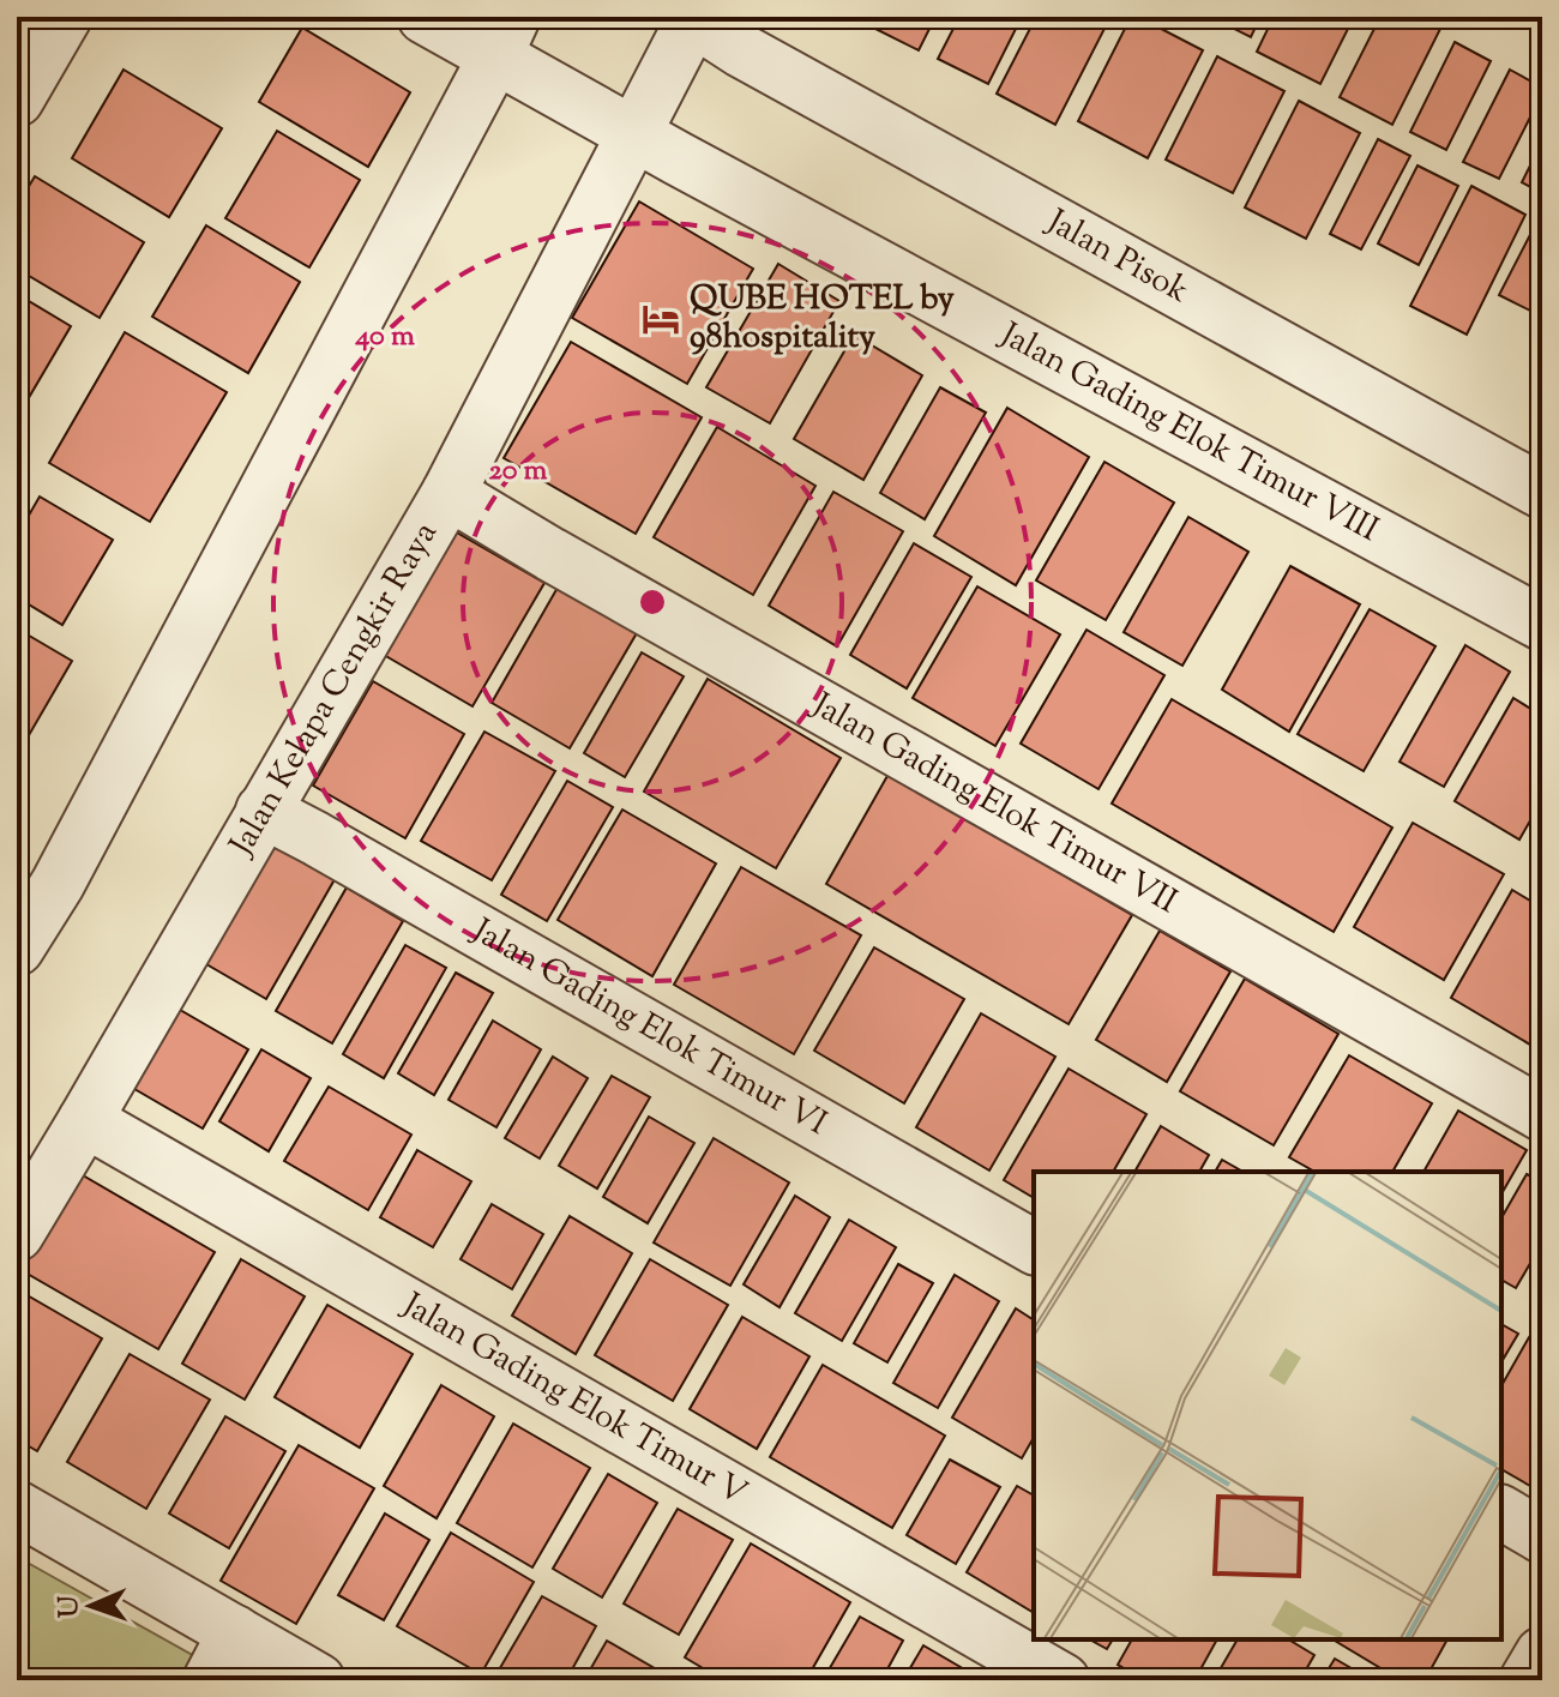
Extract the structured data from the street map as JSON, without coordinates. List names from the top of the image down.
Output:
{
  "streets": {
    "street": [
      "Jalan Pisok",
      "Jalan Gading Elok Timur VIII",
      "Jalan Kelapa Cengkir Raya",
      "Jalan Gading Elok Timur VII",
      "Jalan Gading Elok Timur VI",
      "Jalan Gading Elok Timur V"
    ]
  },
  "crossings": [
    ["Jalan Pisok", "Jalan Kelapa Cengkir Raya"],
    ["Jalan Gading Elok Timur VIII", "Jalan Kelapa Cengkir Raya"],
    ["Jalan Kelapa Cengkir Raya", "Jalan Gading Elok Timur VII"],
    ["Jalan Kelapa Cengkir Raya", "Jalan Gading Elok Timur VI"],
    ["Jalan Kelapa Cengkir Raya", "Jalan Gading Elok Timur V"]
  ],
  "places": {
    "hotel": ["QUBE HOTEL by 98hospitality"]
  },
  "north": "left",
  "rings": ["40 m", "20 m"]
}
